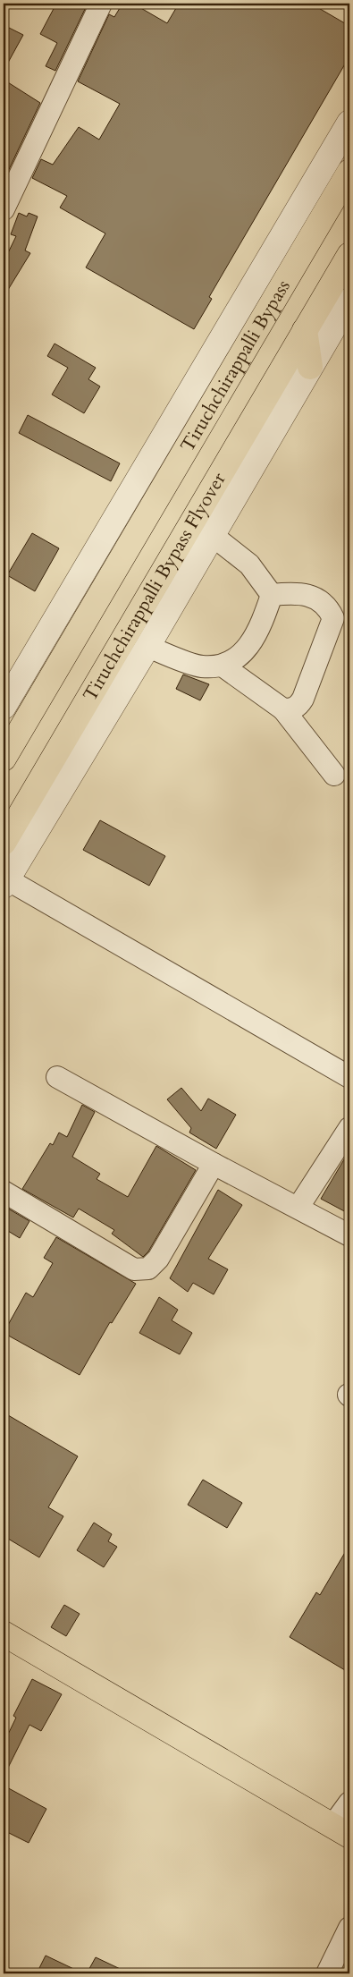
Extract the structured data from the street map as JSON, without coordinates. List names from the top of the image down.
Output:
{
  "streets": {
    "main road": ["Tiruchchirappalli Bypass", "Tiruchchirappalli Bypass Flyover"]
  }
}
